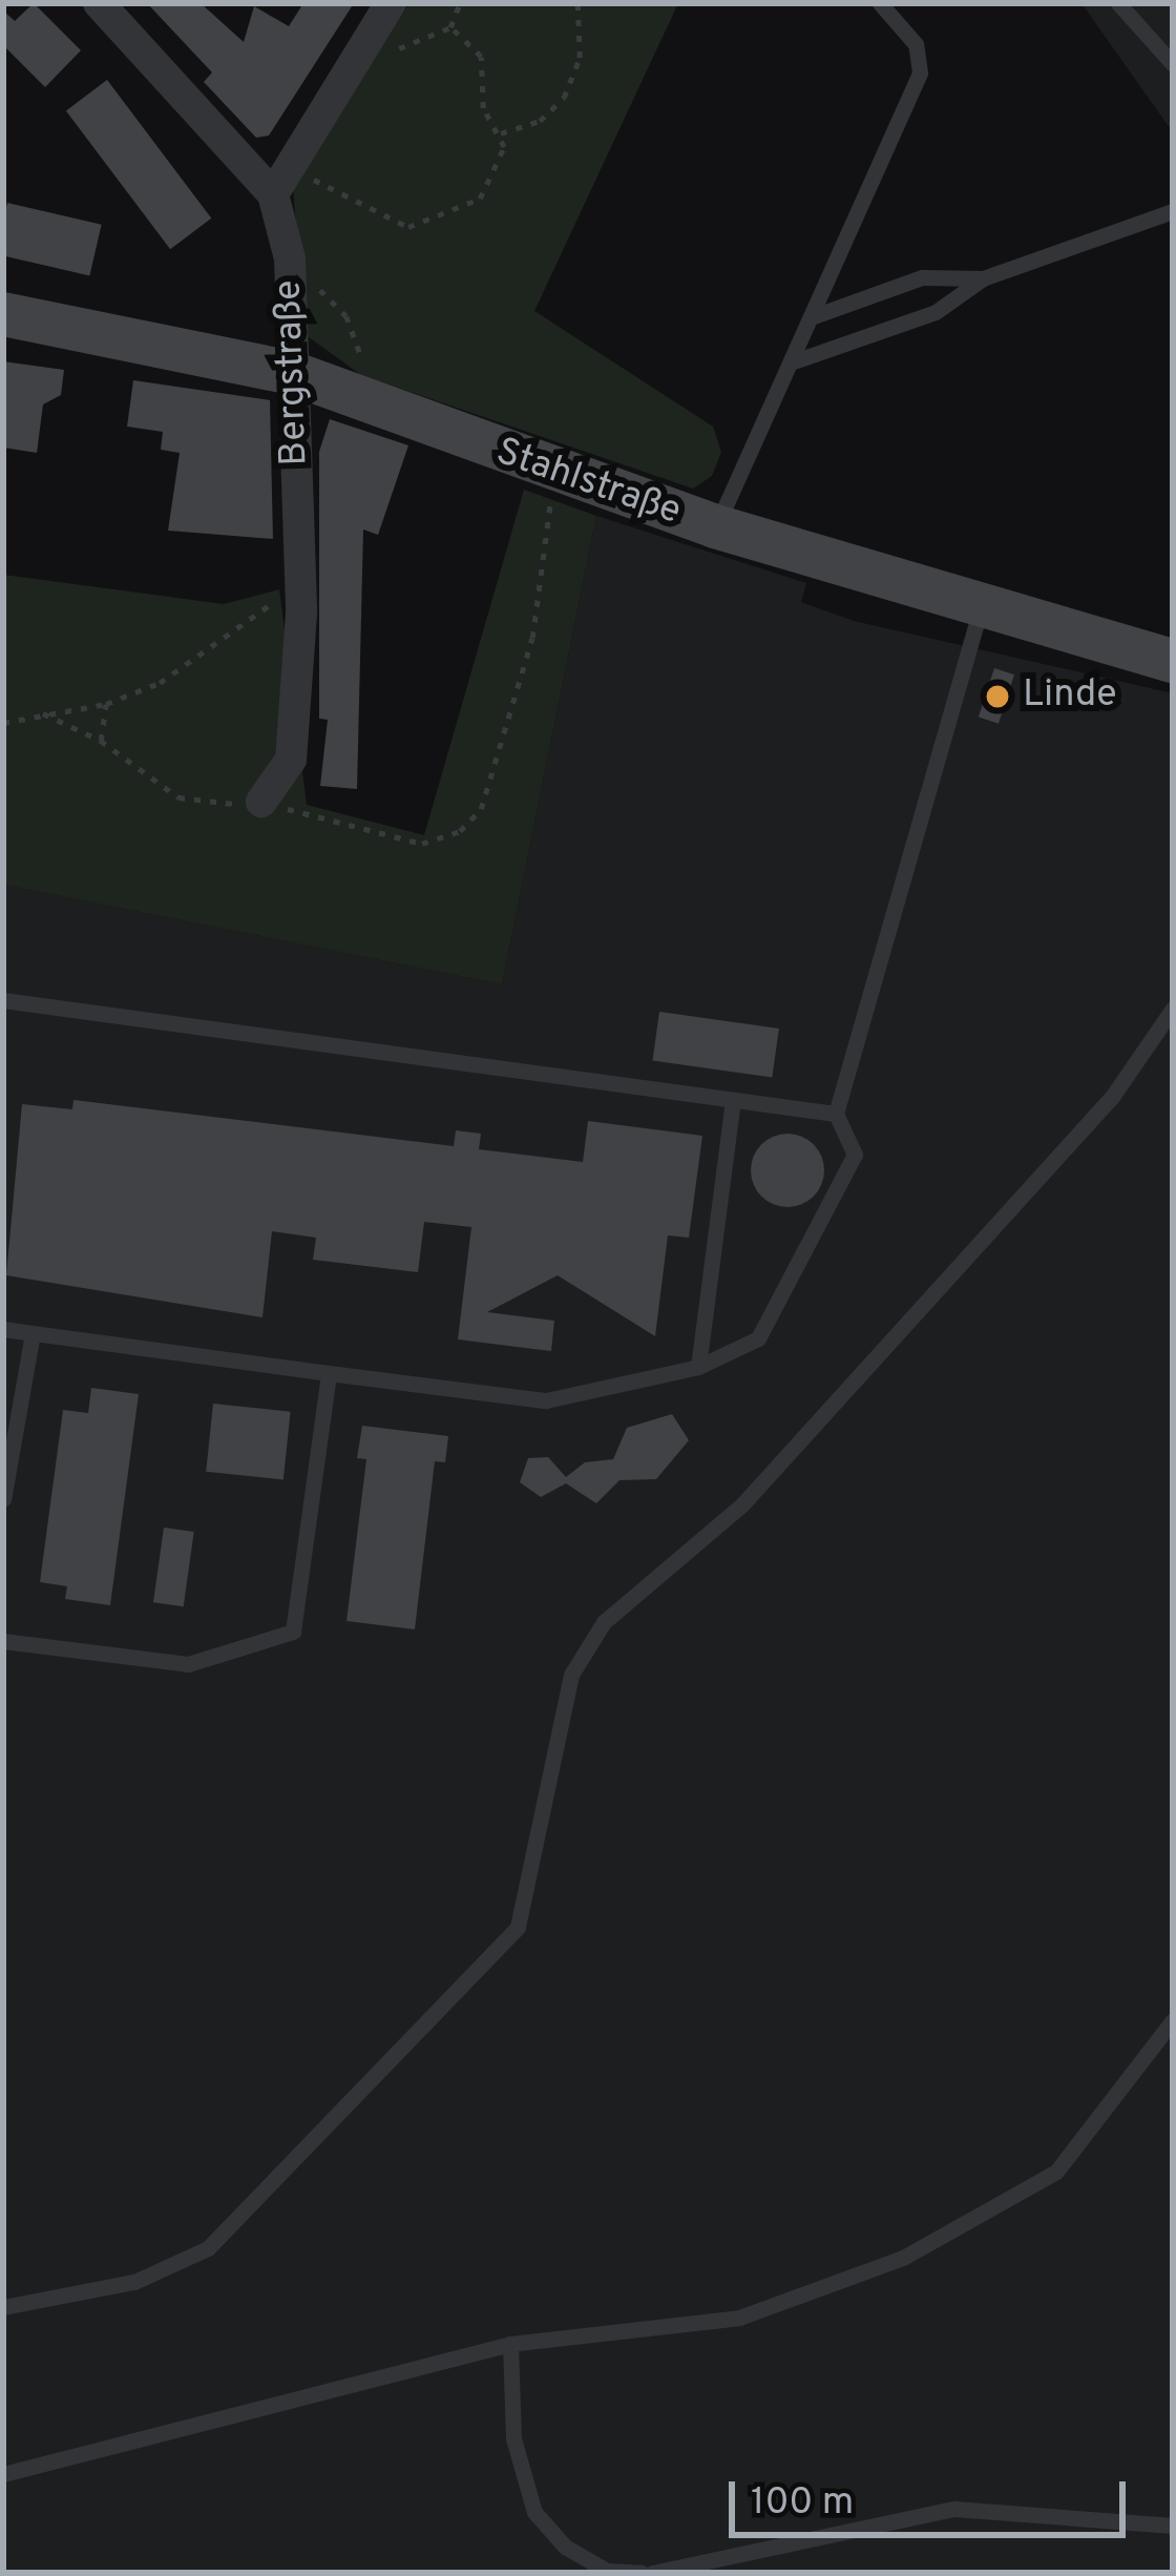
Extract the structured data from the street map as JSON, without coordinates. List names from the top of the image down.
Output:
{
  "streets": {
    "street": ["Bergstraße", "Stahlstraße"]
  },
  "crossings": [
    ["Bergstraße", "Stahlstraße"]
  ],
  "places": ["Linde"],
  "scale_bar": "100 m"
}
